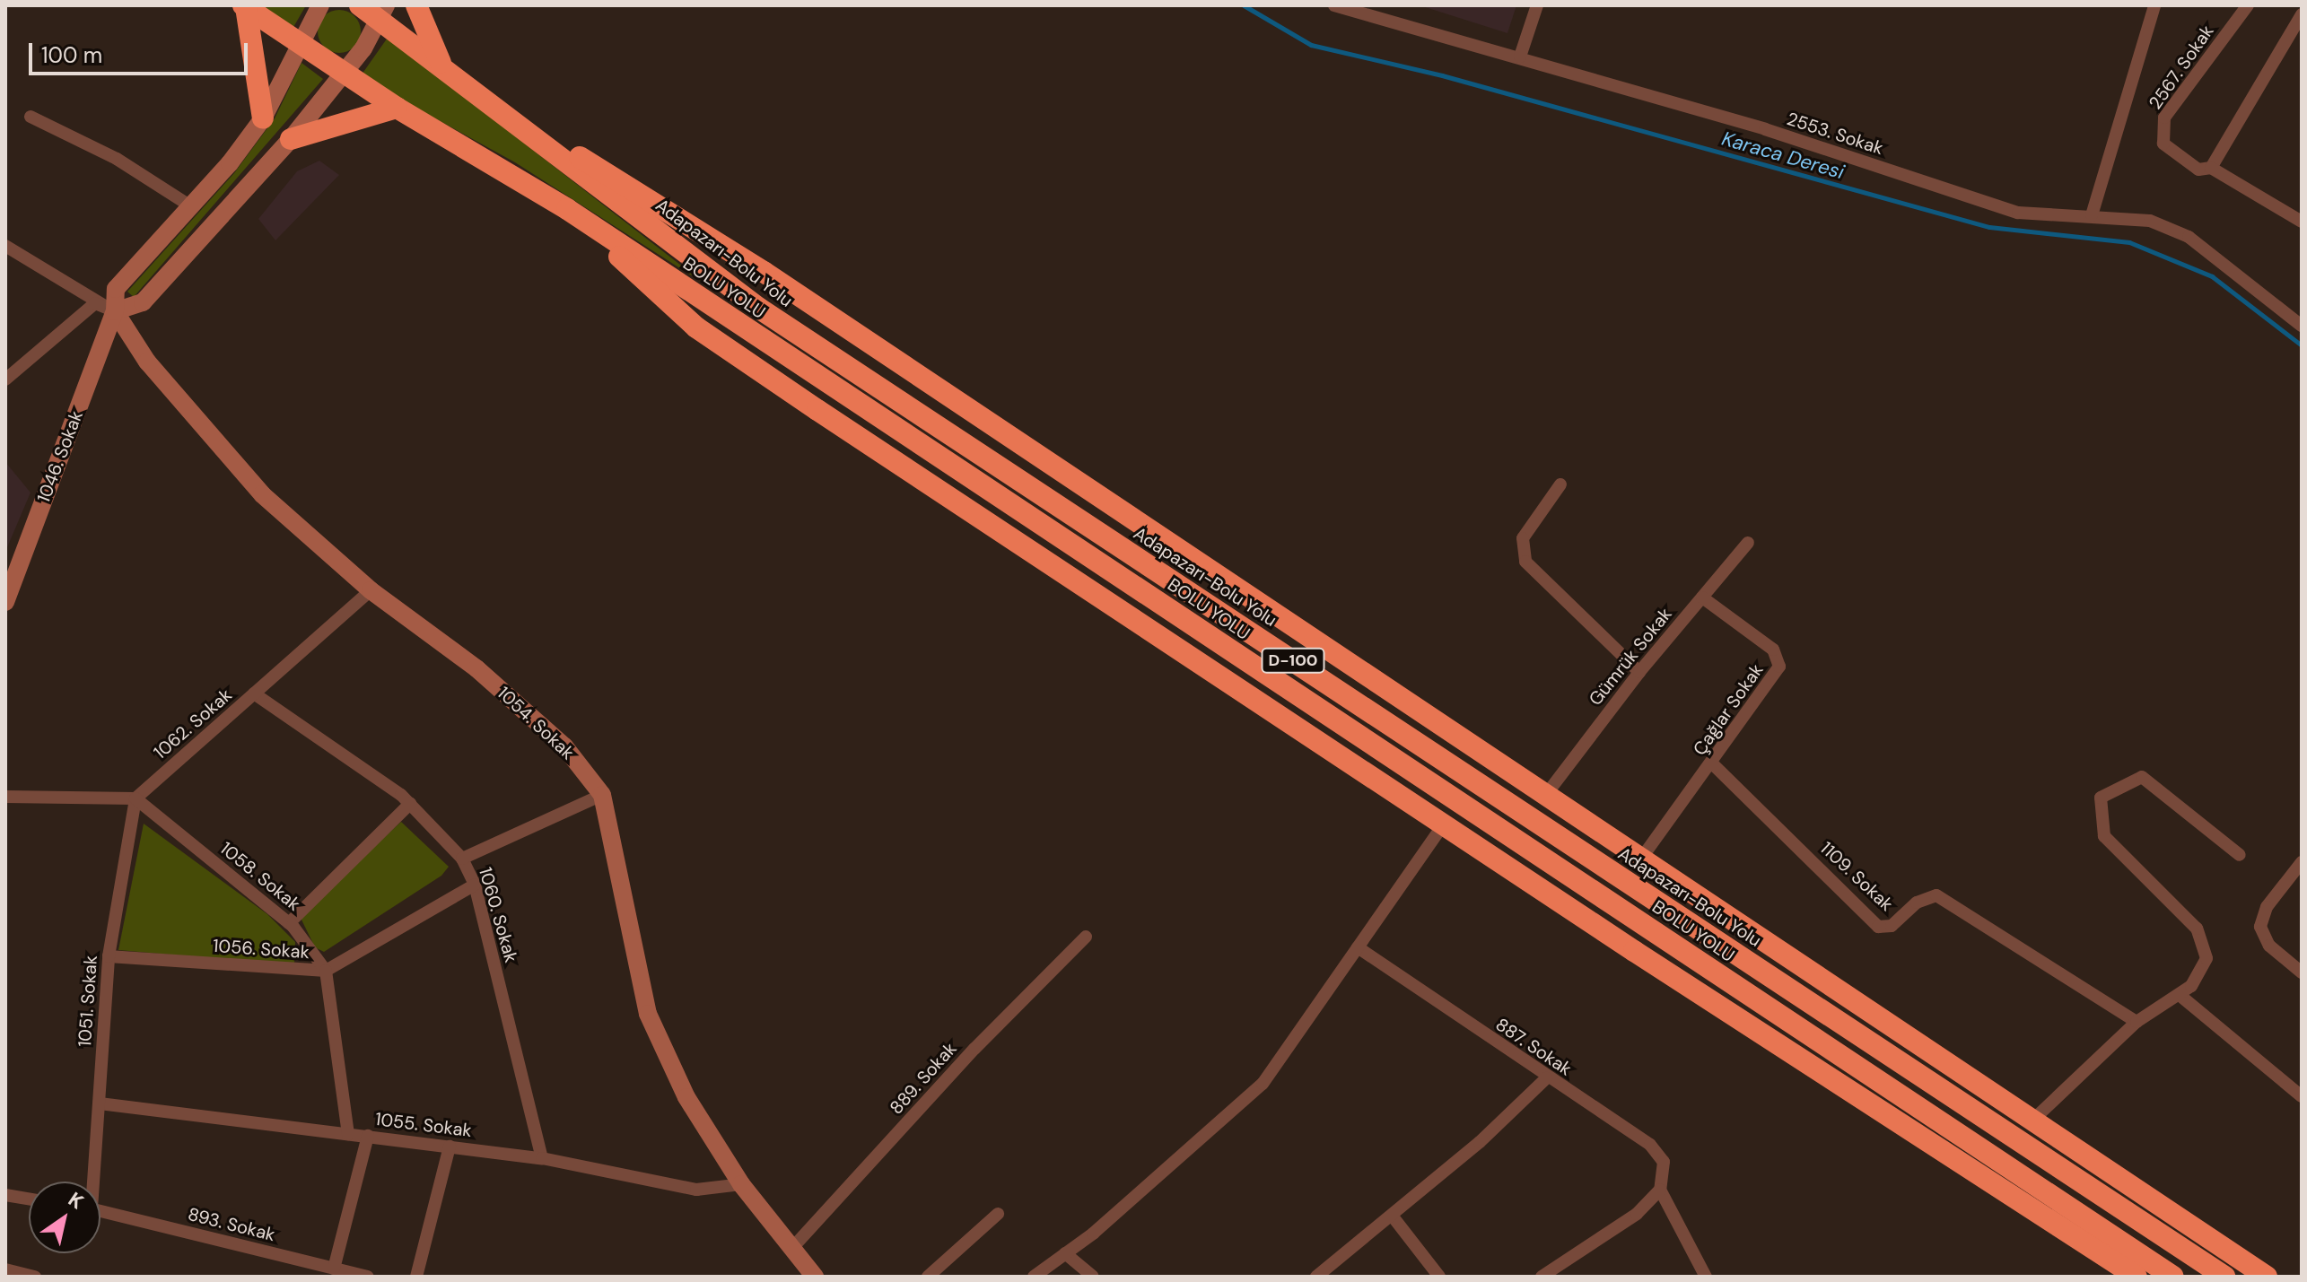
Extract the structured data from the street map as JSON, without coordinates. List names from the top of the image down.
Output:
{
  "streets": {
    "highway": ["Adapazarı-Bolu Yolu", "BOLU YOLU", "D-100"],
    "street": [
      "2567. Sokak",
      "2553. Sokak",
      "1046. Sokak",
      "Gümrük Sokak",
      "Çağlar Sokak",
      "1054. Sokak",
      "1062. Sokak",
      "1058. Sokak",
      "1109. Sokak",
      "1060. Sokak",
      "1056. Sokak",
      "1051. Sokak",
      "887. Sokak",
      "889. Sokak",
      "1055. Sokak",
      "893. Sokak"
    ]
  },
  "crossings": [
    ["BOLU YOLU", "1046. Sokak"],
    ["BOLU YOLU", "D-100"],
    ["1046. Sokak", "D-100"],
    ["1046. Sokak", "1054. Sokak"],
    ["Gümrük Sokak", "Çağlar Sokak"],
    ["Çağlar Sokak", "1109. Sokak"],
    ["1054. Sokak", "1062. Sokak"],
    ["1054. Sokak", "889. Sokak"],
    ["1054. Sokak", "1055. Sokak"],
    ["1062. Sokak", "1058. Sokak"],
    ["1062. Sokak", "1060. Sokak"],
    ["1062. Sokak", "1051. Sokak"],
    ["1058. Sokak", "1056. Sokak"],
    ["1058. Sokak", "1051. Sokak"],
    ["1058. Sokak", "1055. Sokak"],
    ["1060. Sokak", "1056. Sokak"],
    ["1060. Sokak", "1055. Sokak"],
    ["1056. Sokak", "1051. Sokak"],
    ["1051. Sokak", "1055. Sokak"]
  ],
  "water": ["Karaca Deresi"],
  "scale_bar": "100 m",
  "north": "top right"
}
